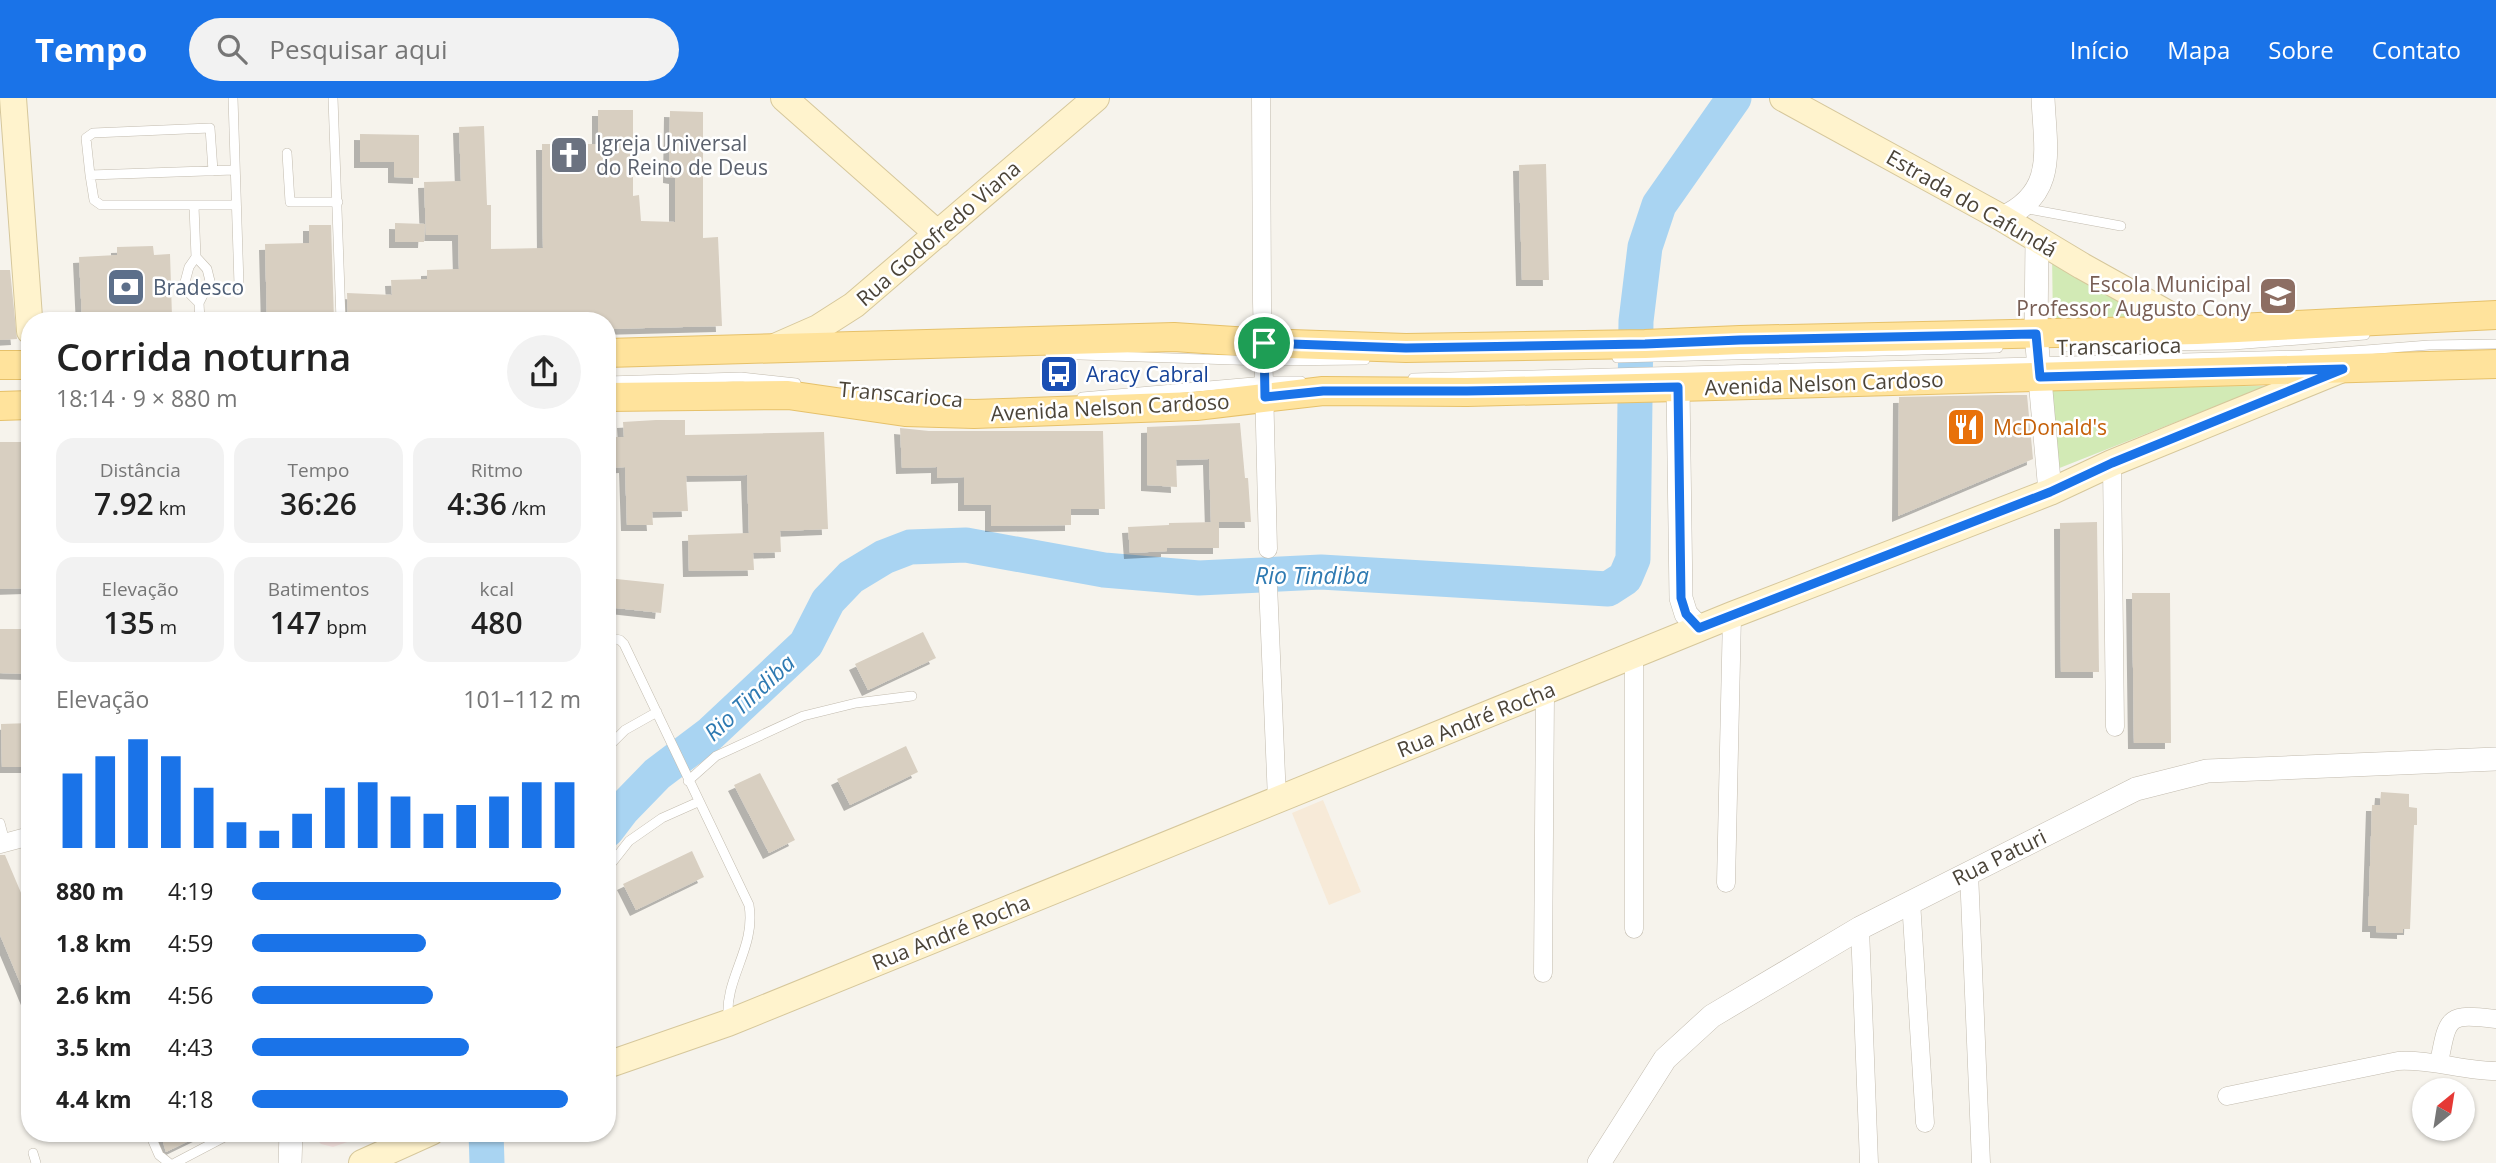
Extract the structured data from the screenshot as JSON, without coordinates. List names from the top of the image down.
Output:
{
  "streets": {
    "main road": [
      "Estrada do Cafundá",
      "Rua Godofredo Viana",
      "Avenida Nelson Cardoso",
      "Rua André Rocha"
    ],
    "street": ["Rua Paturi"],
    "lane": ["Transcarioca"]
  },
  "crossings": [
    ["Estrada do Cafundá", "Avenida Nelson Cardoso"],
    ["Rua Godofredo Viana", "Avenida Nelson Cardoso"],
    ["Transcarioca", "Avenida Nelson Cardoso"],
    ["Avenida Nelson Cardoso", "Rua André Rocha"]
  ],
  "water": ["Rio Tindiba"],
  "places": {
    "church": ["Igreja Universal do Reino de Deus"],
    "bank": ["Bradesco"],
    "school or university": ["Escola Municipal Professor Augusto Cony"],
    "bus stop": ["Aracy Cabral"],
    "restaurant": ["McDonald's"]
  },
  "north": "top right",
  "page": {
    "header": "Tempo",
    "search": "Pesquisar aqui",
    "nav": [
      "Início",
      "Mapa",
      "Sobre",
      "Contato"
    ],
    "heading": ["Corrida noturna", "18:14 · 9 × 880 m"],
    "stats": [
      ["Distância", "7.92 km"],
      ["Tempo", "36:26"],
      ["Ritmo", "4:36 /km"],
      ["Elevação", "135 m"],
      ["Batimentos", "147 bpm"],
      ["kcal", "480"]
    ],
    "chart": ["Elevação", "101–112 m"],
    "list": [
      {
        "name": "880 m",
        "note": "4:19"
      },
      {
        "name": "1.8 km",
        "note": "4:59"
      },
      {
        "name": "2.6 km",
        "note": "4:56"
      },
      {
        "name": "3.5 km",
        "note": "4:43"
      },
      {
        "name": "4.4 km",
        "note": "4:18"
      }
    ]
  }
}
